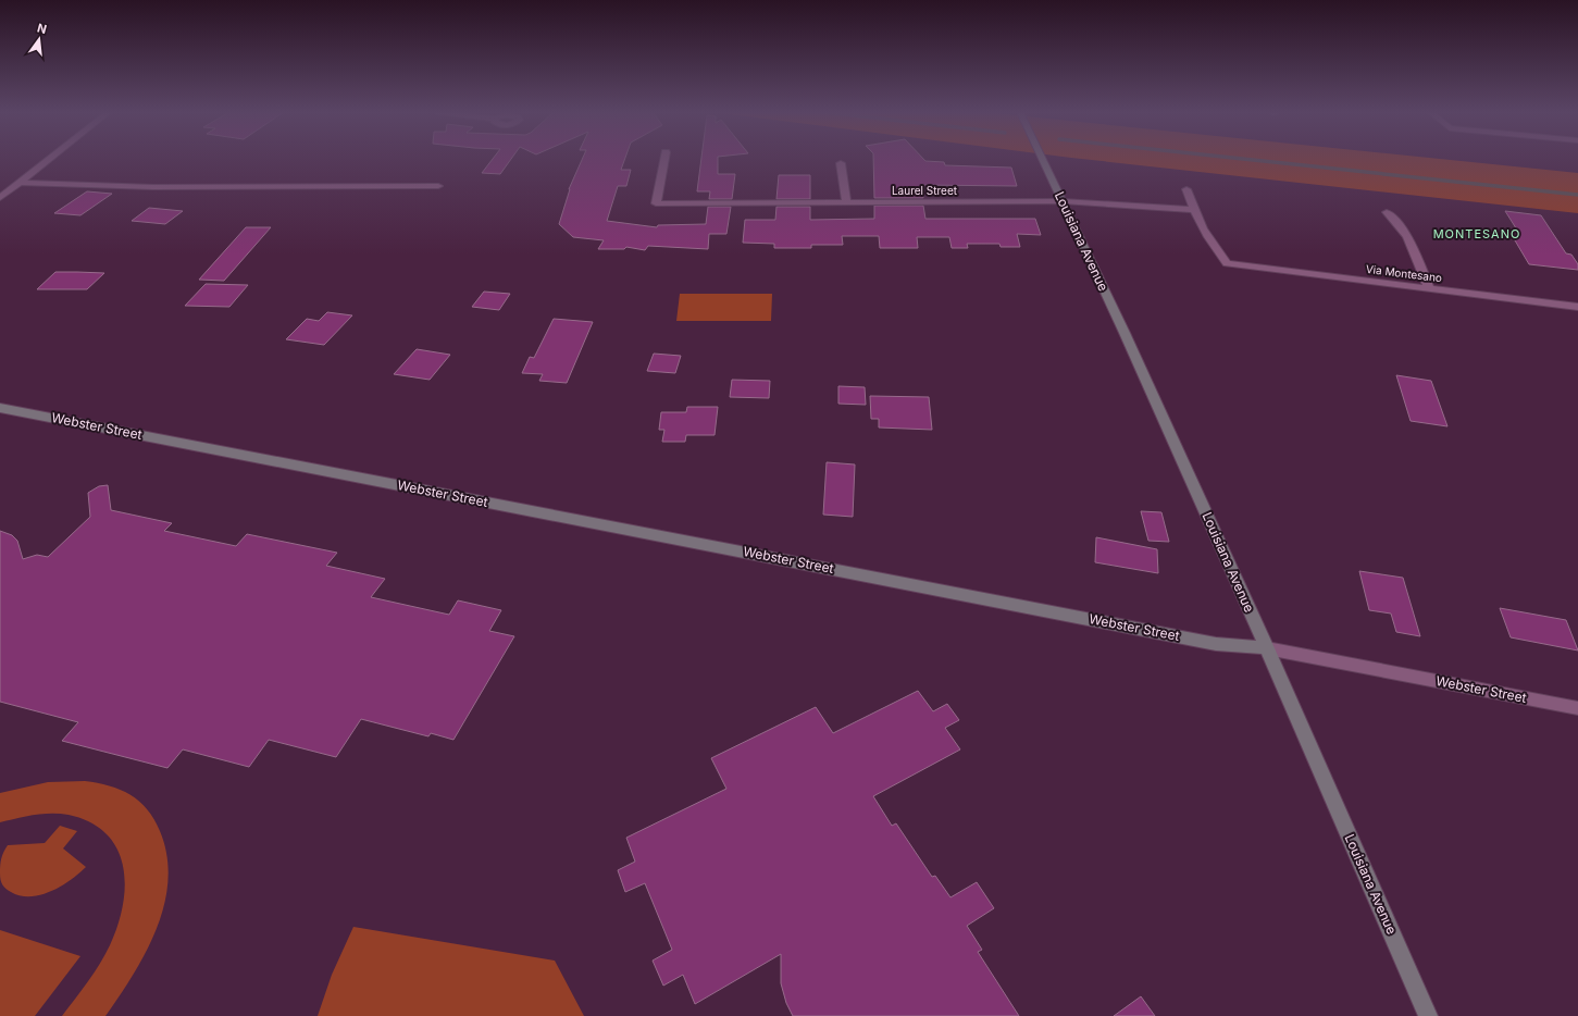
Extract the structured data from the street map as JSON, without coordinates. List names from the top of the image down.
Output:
{
  "streets": {
    "street": [
      "Laurel Street",
      "Louisiana Avenue",
      "Via Montesano",
      "Webster Street"
    ]
  },
  "crossings": [
    ["Laurel Street", "Louisiana Avenue"],
    ["Laurel Street", "Via Montesano"],
    ["Louisiana Avenue", "Webster Street"]
  ],
  "districts": ["MONTESANO"],
  "north": "top"
}
